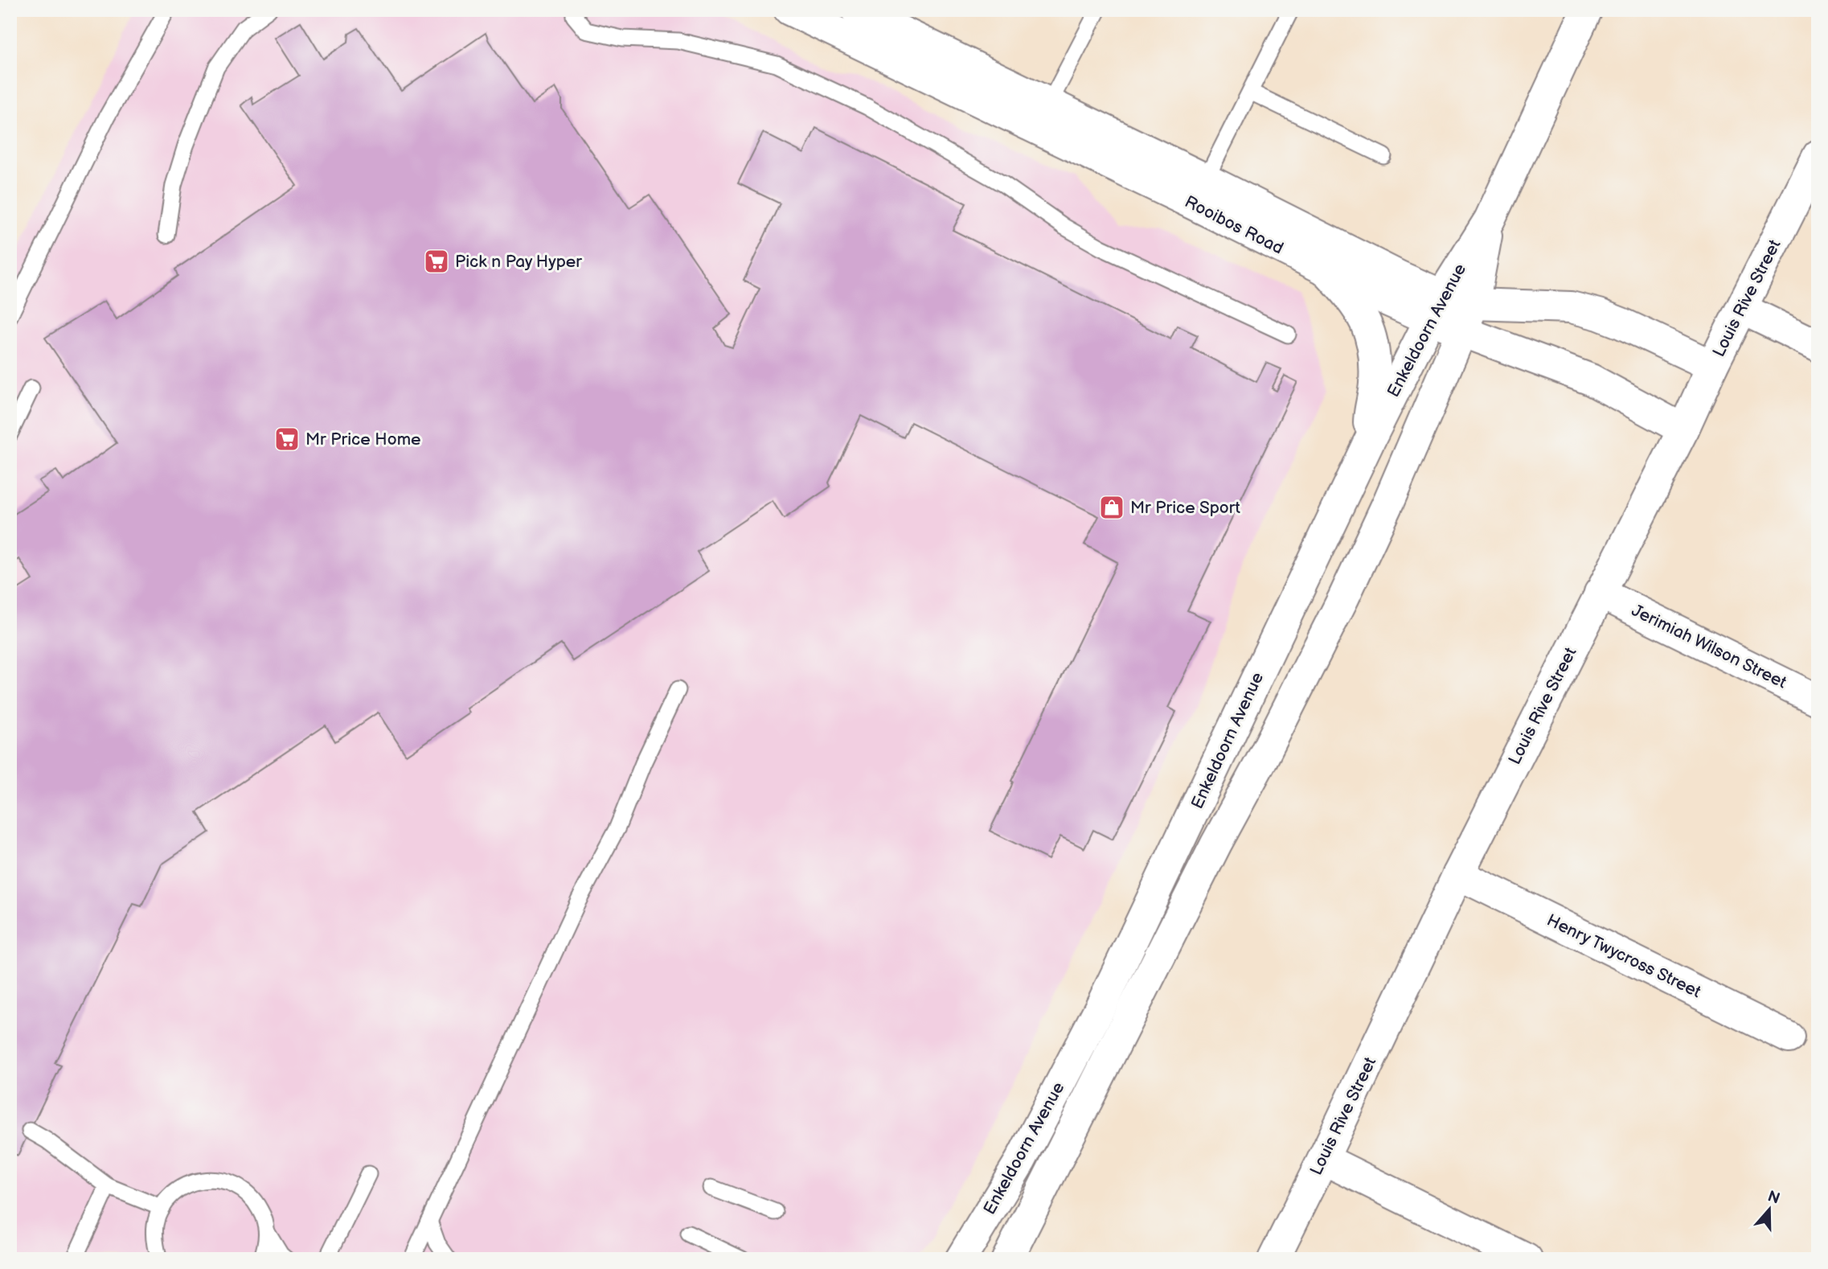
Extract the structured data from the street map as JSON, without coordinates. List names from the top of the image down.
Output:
{
  "streets": {
    "street": [
      "Rooibos Road",
      "Louis Rive Street",
      "Enkeldoorn Avenue",
      "Jerimiah Wilson Street",
      "Henry Twycross Street"
    ]
  },
  "crossings": [
    ["Rooibos Road", "Louis Rive Street"],
    ["Rooibos Road", "Enkeldoorn Avenue"],
    ["Louis Rive Street", "Jerimiah Wilson Street"],
    ["Louis Rive Street", "Henry Twycross Street"]
  ],
  "places": {
    "supermarket": ["Pick n Pay Hyper", "Mr Price Home"],
    "shop": ["Mr Price Sport"]
  },
  "north": "top"
}
